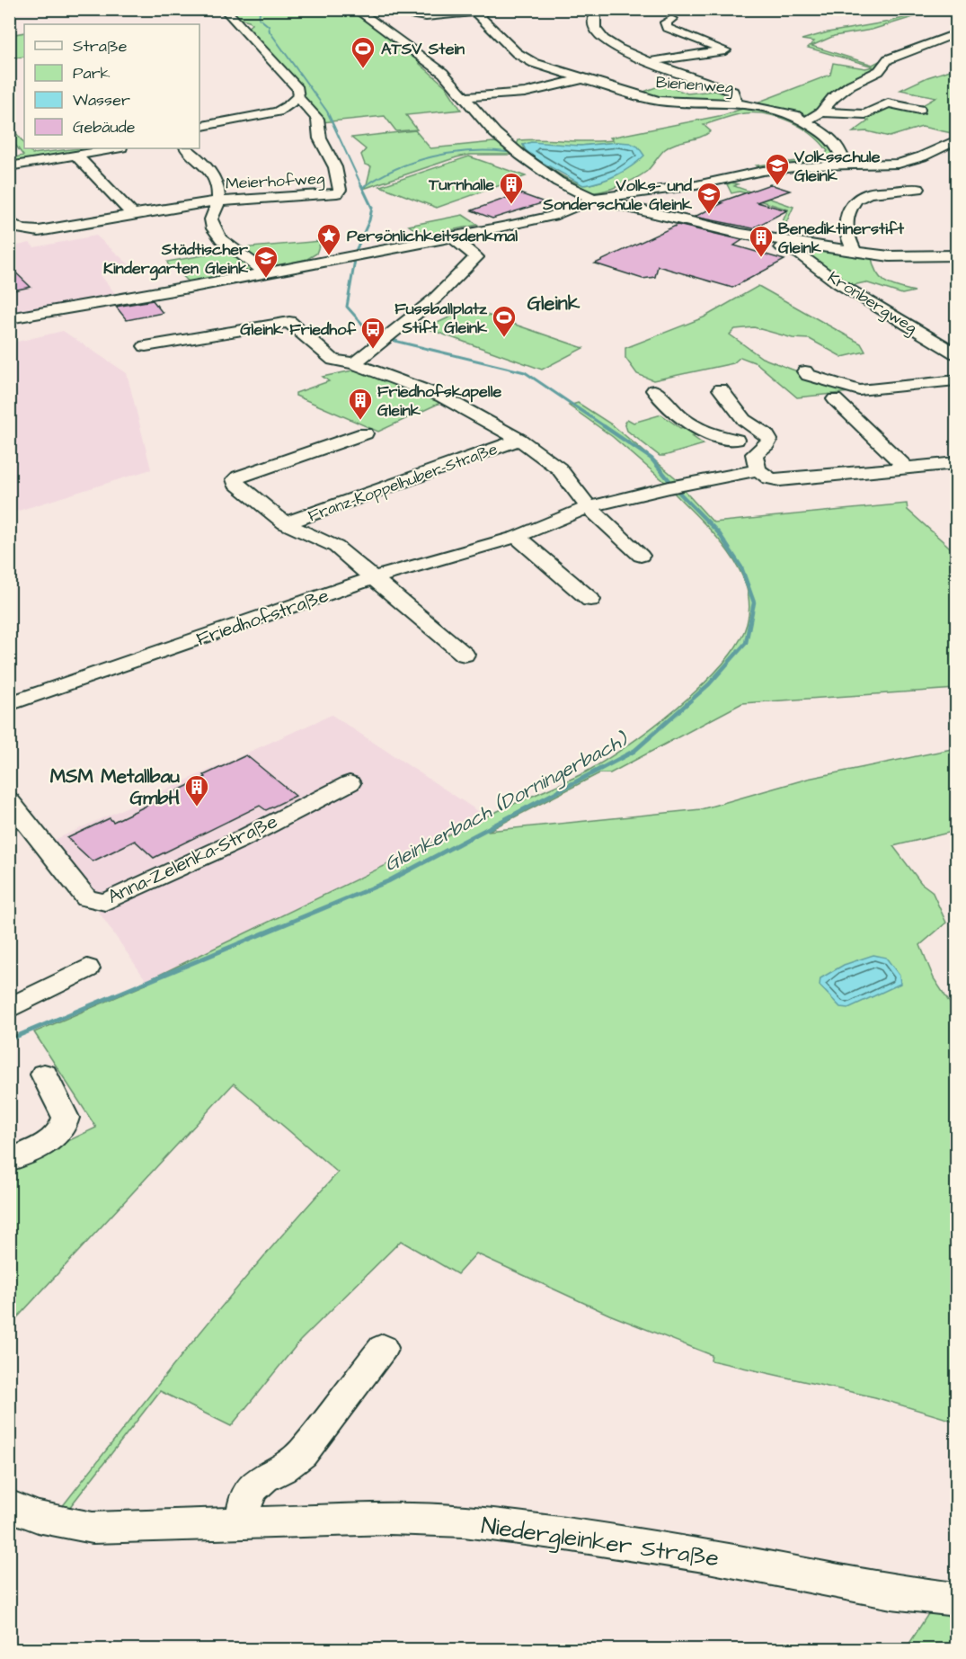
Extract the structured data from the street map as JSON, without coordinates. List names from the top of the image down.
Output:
{
  "streets": {
    "street": [
      "Bienenweg",
      "Meierhofweg",
      "Kronbergweg",
      "Franz-Koppelhuber-Straße",
      "Friedhofstraße",
      "Anna-Zelenka-Straße",
      "Niedergleinker Straße"
    ]
  },
  "districts": ["Gleink"],
  "water": ["Gleinkerbach (Dorningerbach)"],
  "places": {
    "sports": ["ATSV Stein", "Fussballplatz Stift Gleink"],
    "school or university": ["Volksschule Gleink", "Volks- und Sonderschule Gleink", "Städtischer Kindergarten Gleink"],
    "building": [
      "Turnhalle",
      "Benediktinerstift Gleink",
      "Friedhofskapelle Gleink",
      "MSM Metallbau GmbH"
    ],
    "place": ["Persönlichkeitsdenkmal"],
    "bus stop": ["Gleink Friedhof"]
  },
  "legend": [
    "Straße",
    "Park",
    "Wasser",
    "Gebäude"
  ]
}
